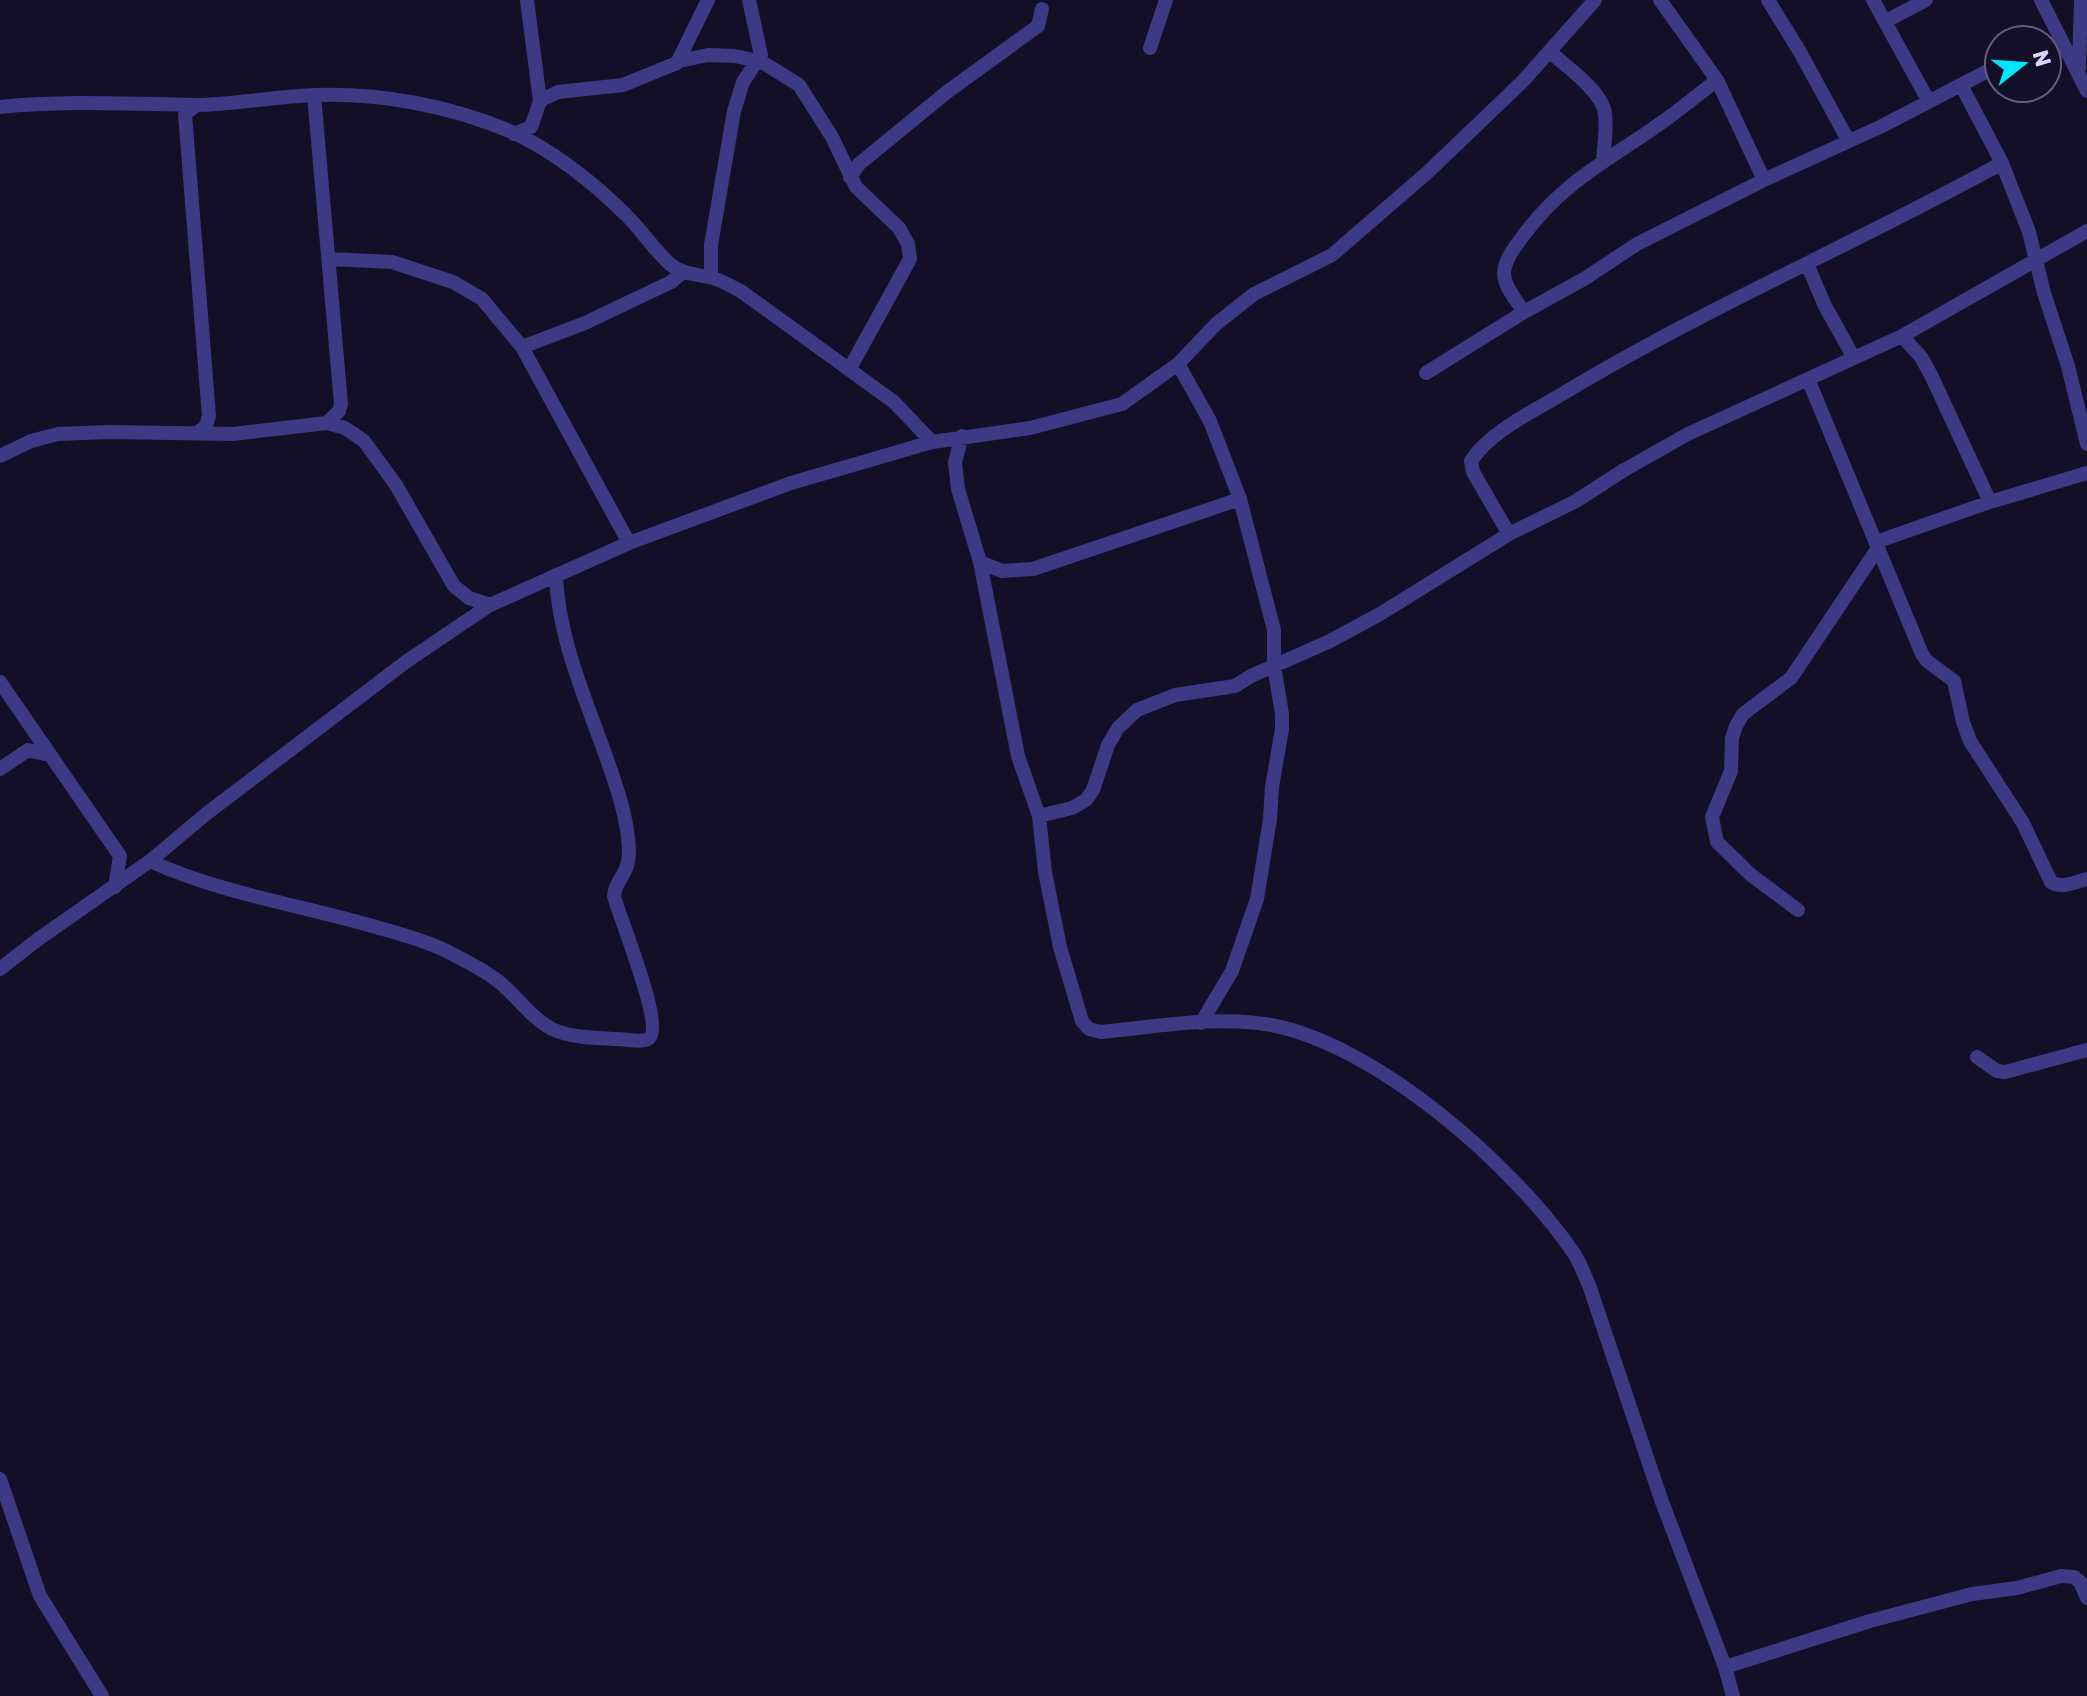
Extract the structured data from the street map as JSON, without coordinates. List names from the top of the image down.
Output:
{
  "north": "right"
}
